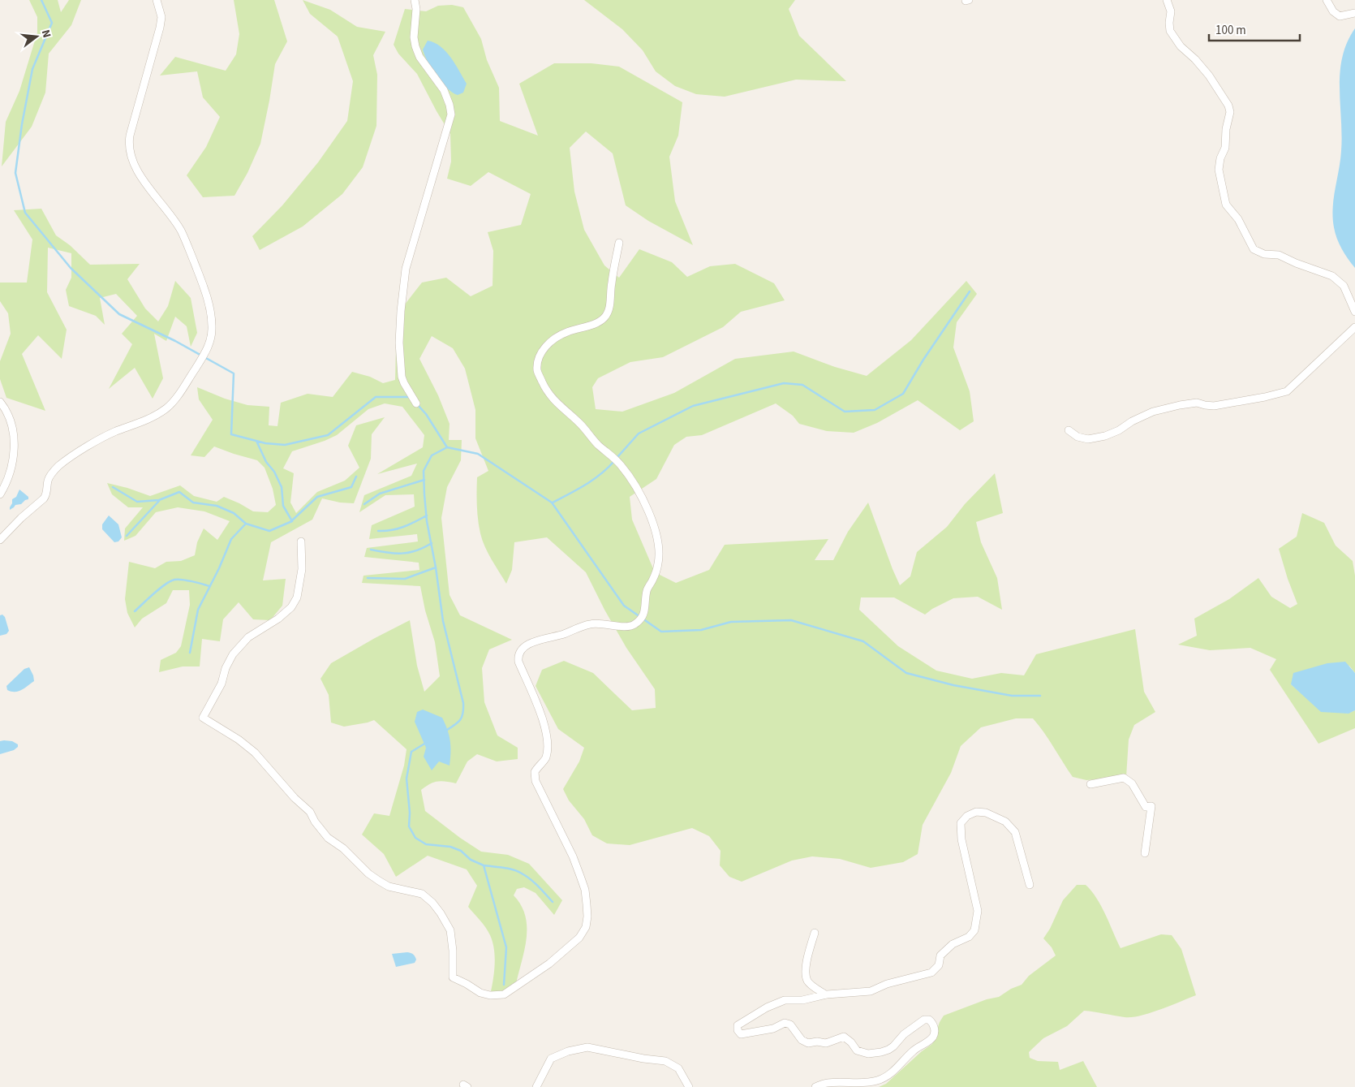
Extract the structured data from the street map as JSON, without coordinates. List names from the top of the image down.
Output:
{
  "scale_bar": "100 m",
  "north": "right"
}
